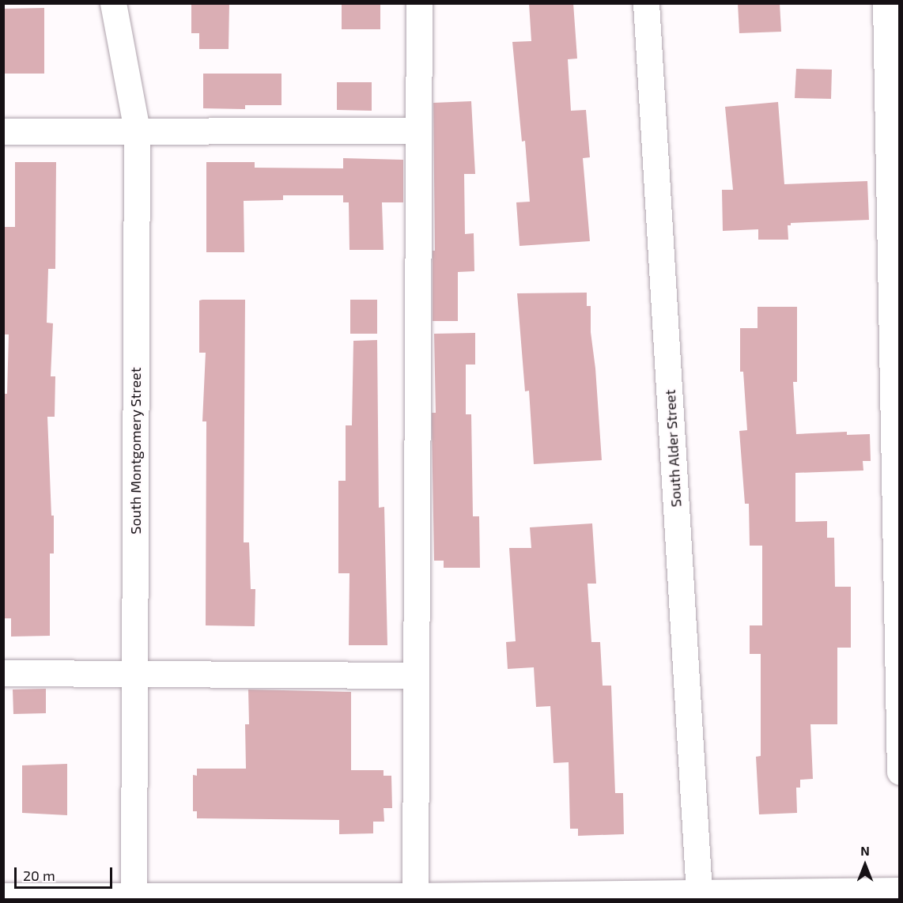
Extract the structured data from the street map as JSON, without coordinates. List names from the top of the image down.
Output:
{
  "streets": {
    "street": ["South Alder Street", "South Montgomery Street"]
  },
  "scale_bar": "20 m",
  "north": "top"
}
